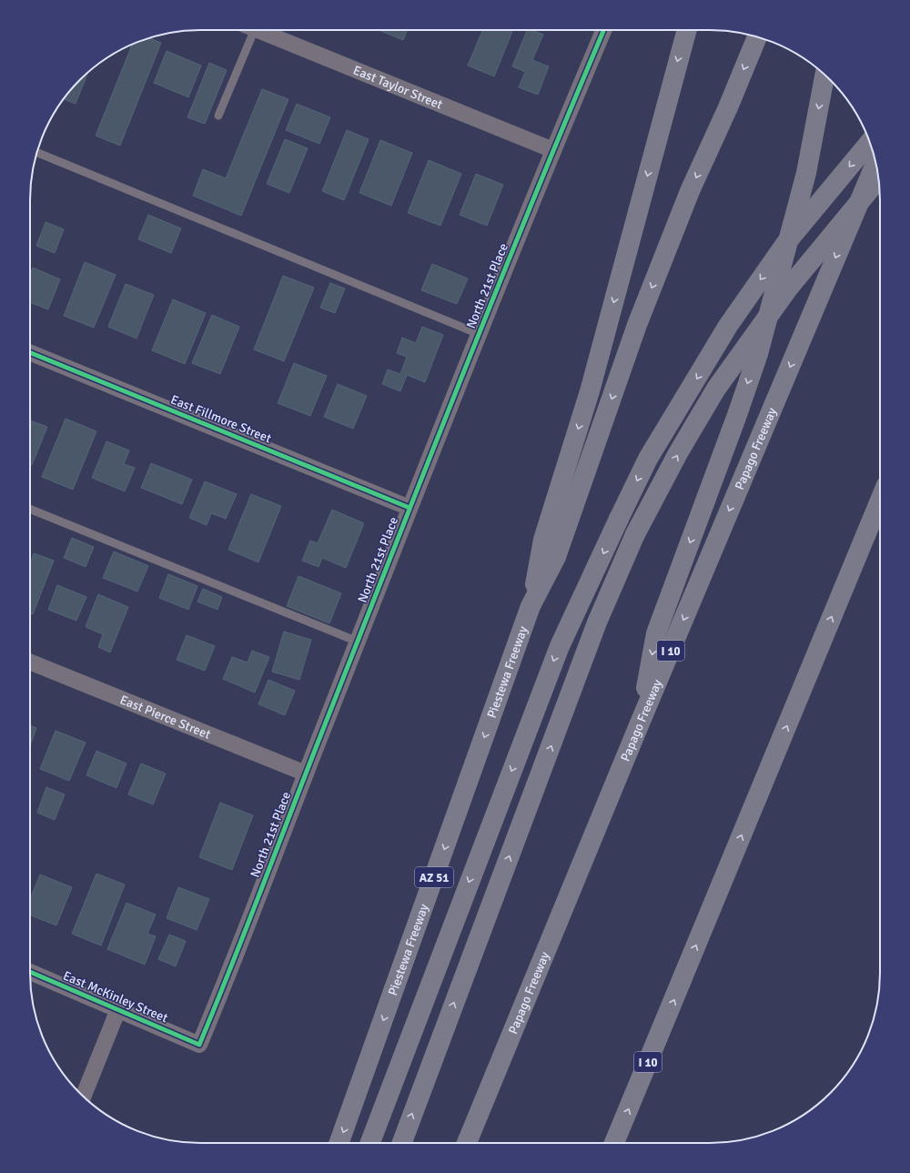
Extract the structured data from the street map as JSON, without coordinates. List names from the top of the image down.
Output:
{
  "streets": {
    "highway": [
      "Papago Freeway",
      "I 10",
      "Piestewa Freeway",
      "AZ 51"
    ],
    "street": [
      "East Taylor Street",
      "North 21st Place",
      "East Fillmore Street",
      "East Pierce Street",
      "East McKinley Street"
    ]
  },
  "crossings": [
    ["East Taylor Street", "North 21st Place"],
    ["North 21st Place", "East Fillmore Street"],
    ["North 21st Place", "East Pierce Street"],
    ["North 21st Place", "East McKinley Street"]
  ]
}
